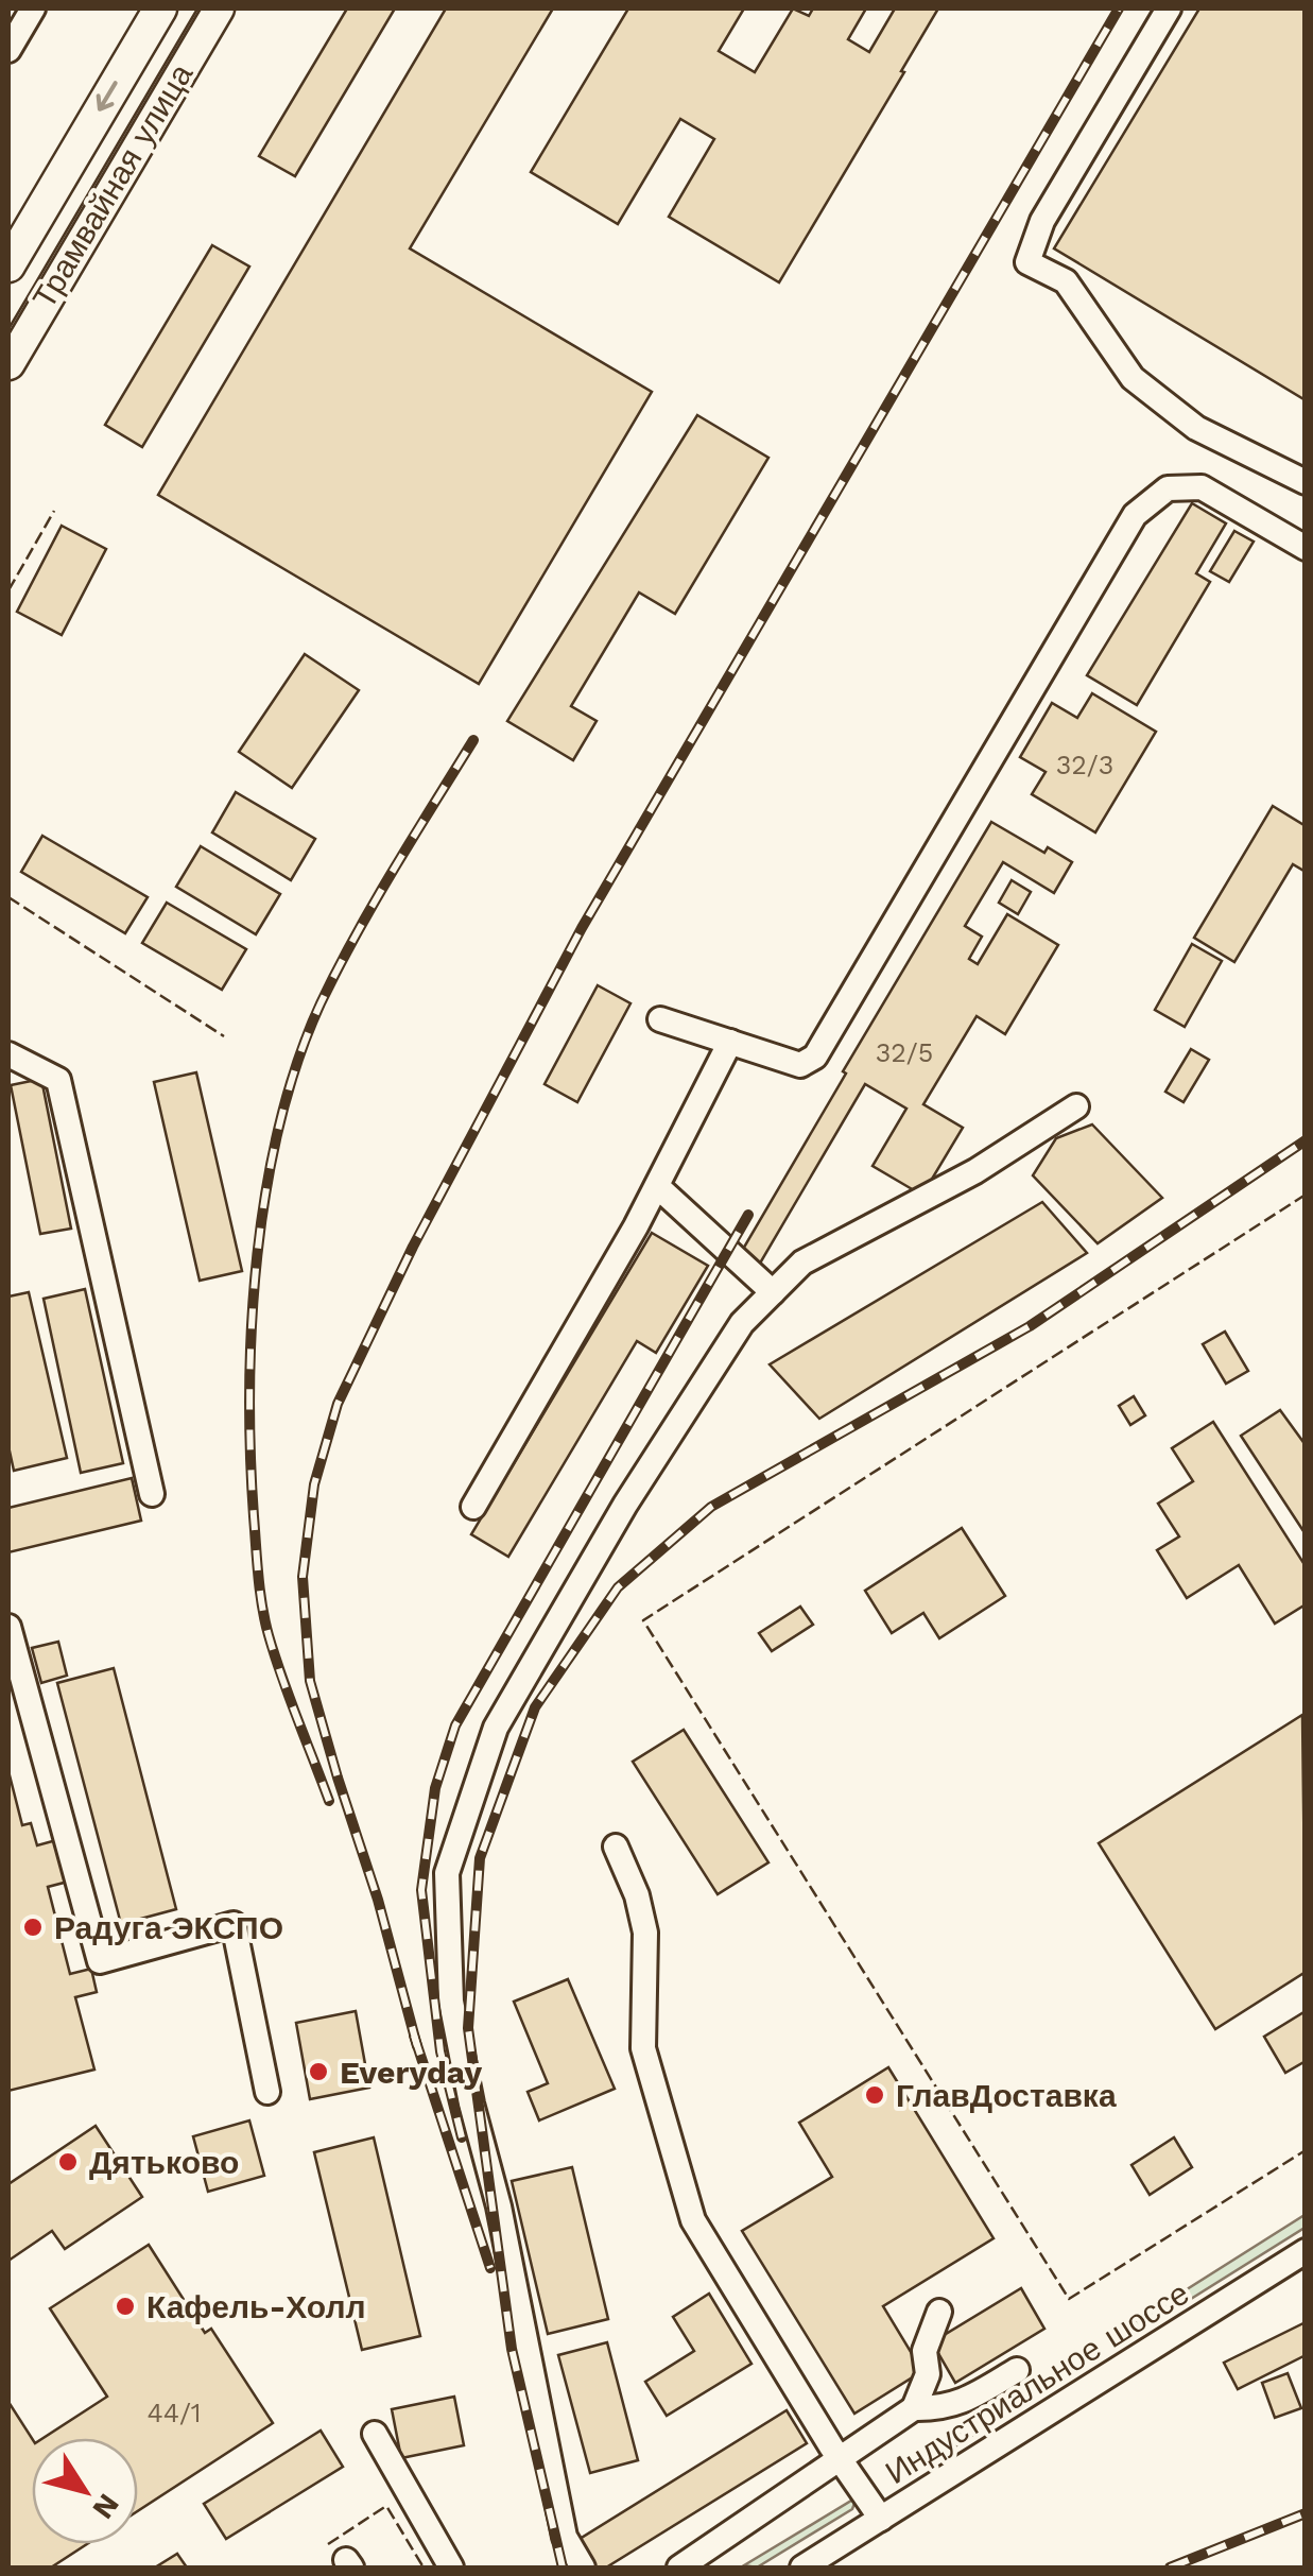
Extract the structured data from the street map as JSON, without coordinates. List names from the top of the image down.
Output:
{
  "streets": {
    "main road": ["Трамвайная улица"],
    "street": ["Индустриальное шоссе"]
  },
  "places": [
    "Радуга ЭКСПО",
    "Everyday",
    "ГлавДоставка",
    "Дятьково",
    "Кафель-Холл"
  ],
  "house_numbers": ["32/3", "32/5", "44/1"],
  "north": "bottom right"
}
